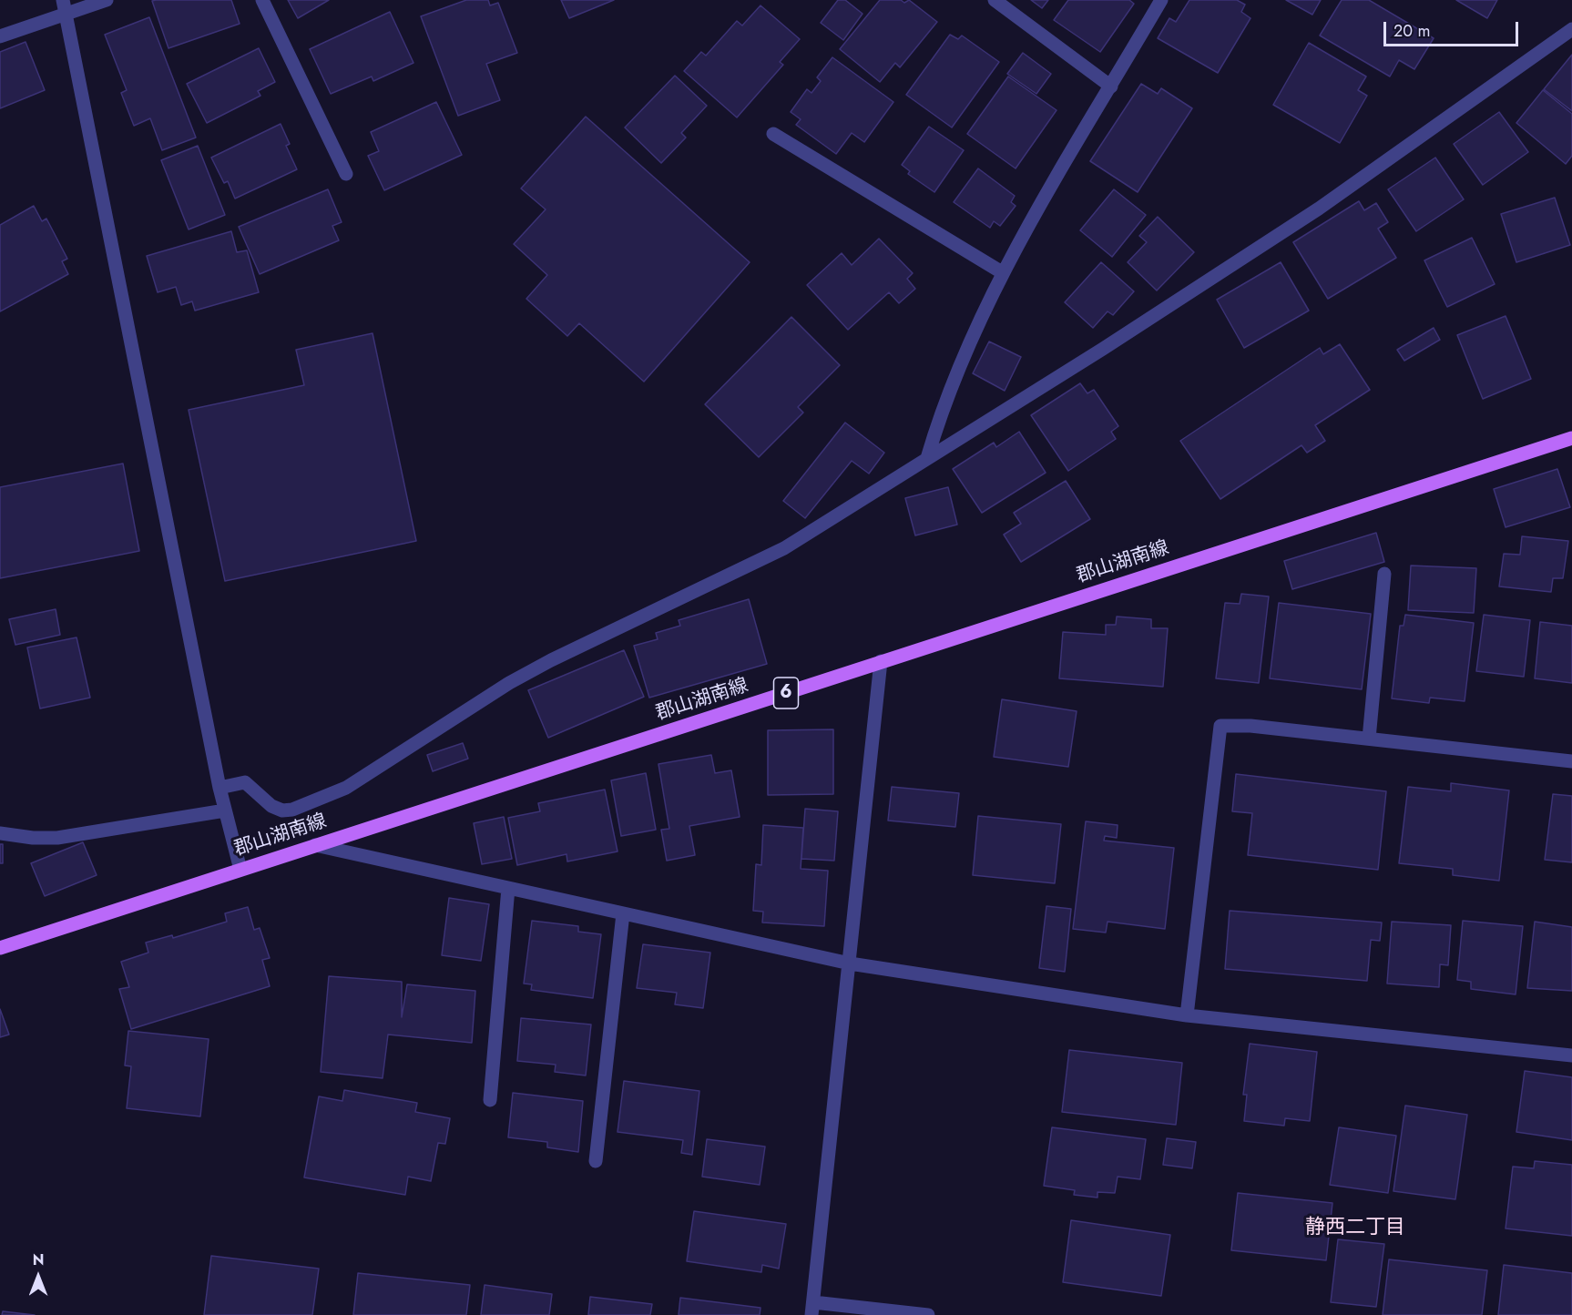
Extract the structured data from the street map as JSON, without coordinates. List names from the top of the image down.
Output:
{
  "streets": {
    "main road": ["郡山湖南線", "6"]
  },
  "districts": ["静西二丁目"],
  "scale_bar": "20 m",
  "north": "top"
}
